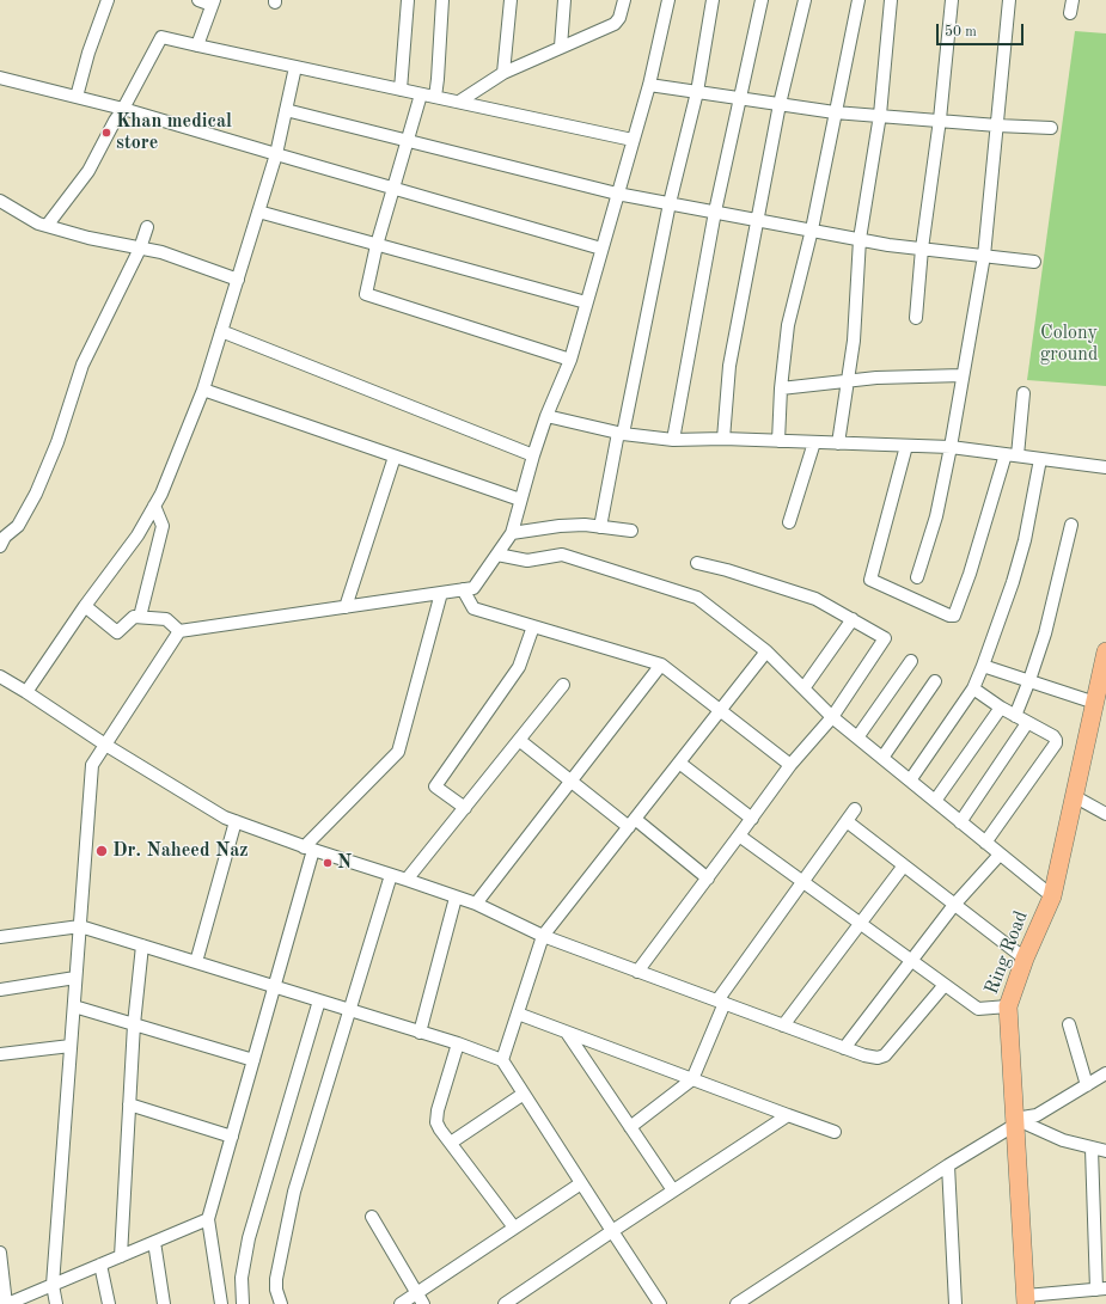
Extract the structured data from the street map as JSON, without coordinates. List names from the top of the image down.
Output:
{
  "streets": {
    "highway": ["Ring Road"]
  },
  "parks": ["Colony ground"],
  "places": ["Khan medical store", "Dr. Naheed Naz", "N"],
  "scale_bar": "50 m"
}
